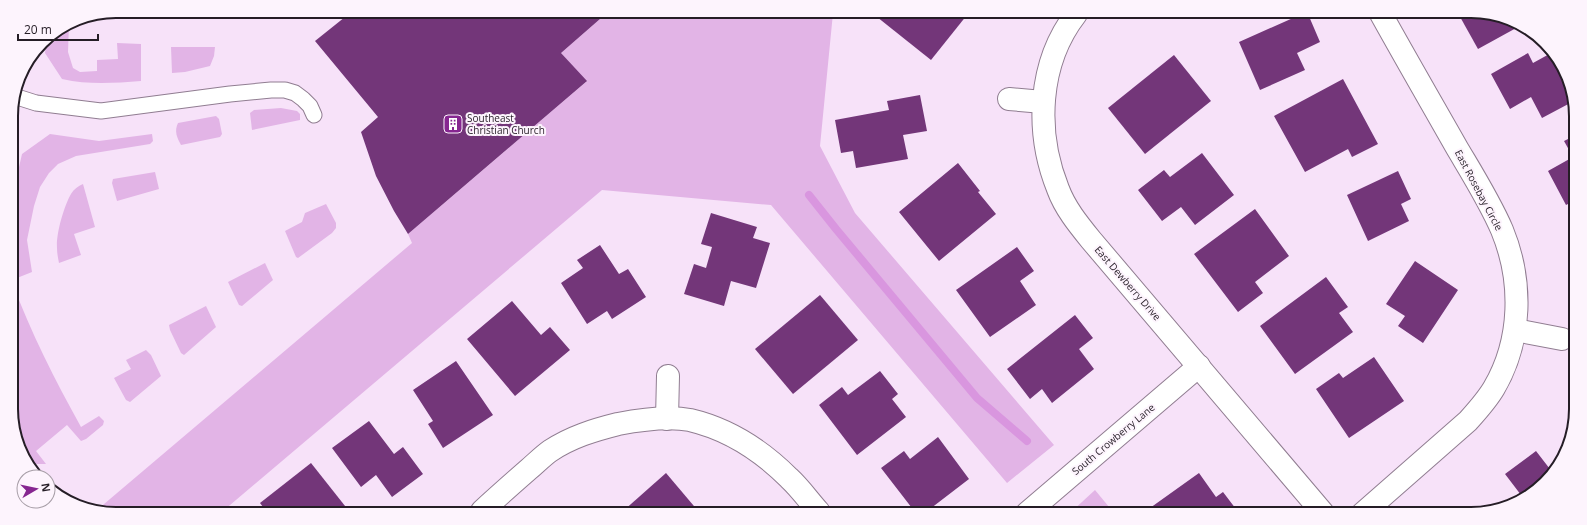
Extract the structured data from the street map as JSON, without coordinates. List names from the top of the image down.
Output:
{
  "streets": {
    "street": ["East Rosebay Circle", "East Dewberry Drive", "South Crowberry Lane"]
  },
  "crossings": [
    ["East Dewberry Drive", "South Crowberry Lane"]
  ],
  "places": {
    "building": ["Southeast Christian Church"]
  },
  "scale_bar": "20 m",
  "north": "right"
}
